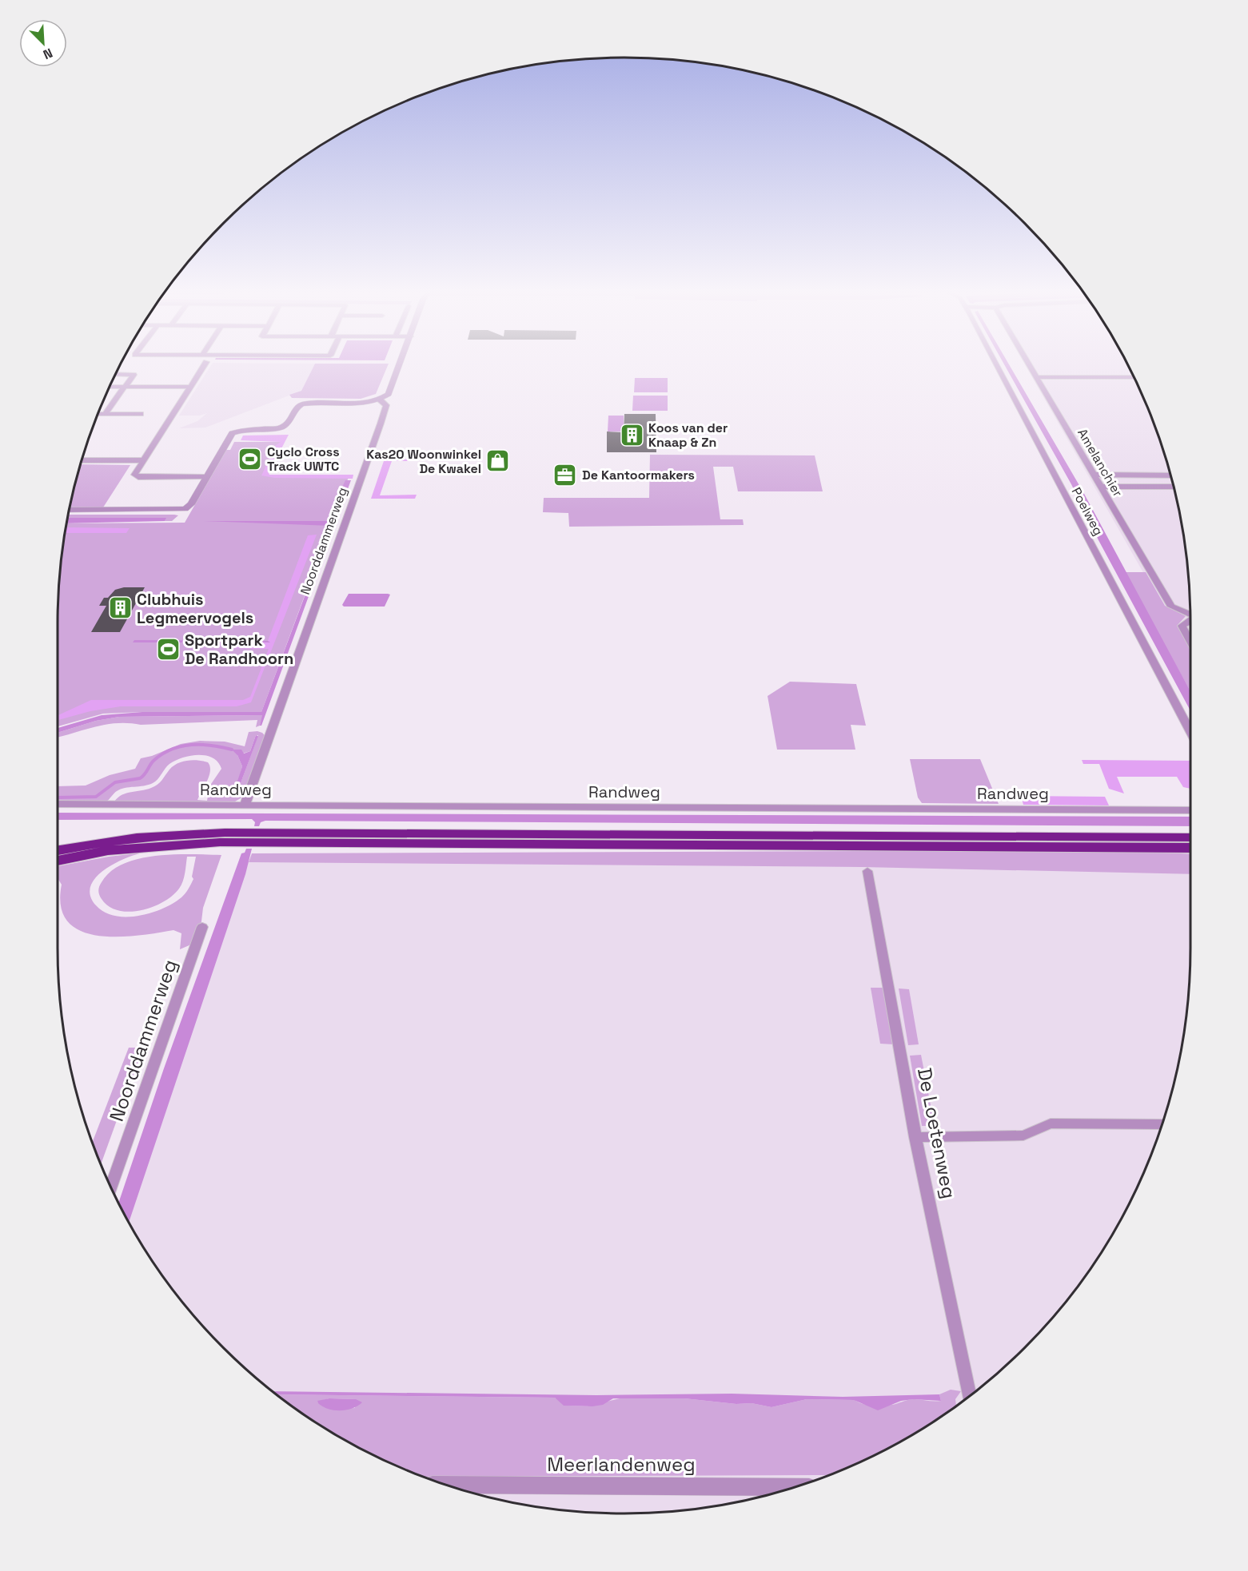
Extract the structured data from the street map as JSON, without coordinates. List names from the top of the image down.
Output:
{
  "streets": {
    "street": [
      "Amelanchier",
      "Poelweg",
      "Noorddammerweg",
      "Randweg",
      "De Loetenweg",
      "Meerlandenweg"
    ]
  },
  "crossings": [
    ["Noorddammerweg", "Randweg"]
  ],
  "places": {
    "building": ["Koos van der Knaap & Zn", "Clubhuis Legmeervogels"],
    "sports": ["Cyclo Cross Track UWTC", "Sportpark De Randhoorn"],
    "shop": ["Kas20 Woonwinkel De Kwakel"],
    "office": ["De Kantoormakers"]
  },
  "north": "bottom right"
}
